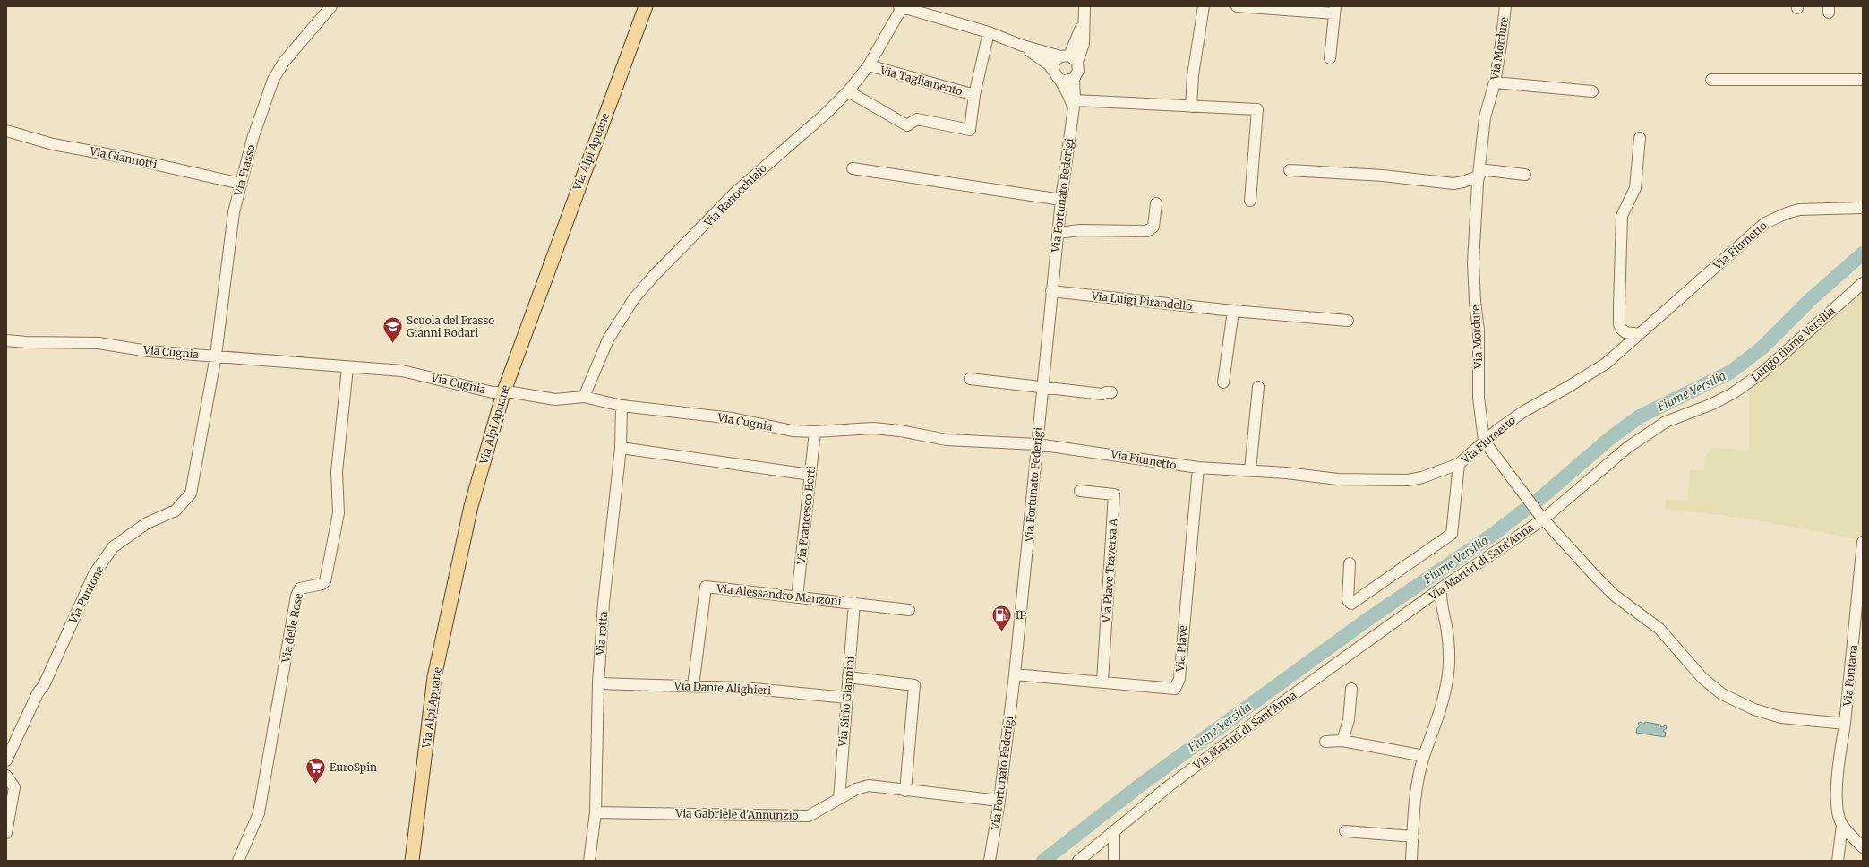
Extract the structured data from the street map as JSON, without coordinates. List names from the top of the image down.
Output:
{
  "streets": {
    "main road": ["Via Alpi Apuane"],
    "street": [
      "Via Mordure",
      "Via Tagliamento",
      "Via Giannotti",
      "Via Frasso",
      "Via Ranocchiaio",
      "Via Fortunato Federigi",
      "Via Fiumetto",
      "Via Luigi Pirandello",
      "Lungo fiume Versilia",
      "Via Cugnia",
      "Via Francesco Berti",
      "Via Martiri di Sant'Anna",
      "Via Piave Traversa A",
      "Via Puntone",
      "Via Alessandro Manzoni",
      "Via delle Rose",
      "Via rotta",
      "Via Piave",
      "Via Fontana",
      "Via Dante Alighieri",
      "Via Sirio Giannini",
      "Via Gabriele d'Annunzio"
    ]
  },
  "crossings": [
    ["Via Mordure", "Via Fiumetto"],
    ["Via Mordure", "Lungo fiume Versilia"],
    ["Via Mordure", "Via Martiri di Sant'Anna"],
    ["Via Tagliamento", "Via Ranocchiaio"],
    ["Via Alpi Apuane", "Via Cugnia"],
    ["Via Giannotti", "Via Frasso"],
    ["Via Frasso", "Via Cugnia"],
    ["Via Frasso", "Via Puntone"],
    ["Via Ranocchiaio", "Via Cugnia"],
    ["Via Fortunato Federigi", "Via Fiumetto"],
    ["Via Fortunato Federigi", "Via Luigi Pirandello"],
    ["Via Fortunato Federigi", "Via Cugnia"],
    ["Via Fortunato Federigi", "Via Piave"],
    ["Via Fortunato Federigi", "Via Gabriele d'Annunzio"],
    ["Via Fiumetto", "Via Cugnia"],
    ["Via Fiumetto", "Via Piave"],
    ["Lungo fiume Versilia", "Via Martiri di Sant'Anna"],
    ["Via Cugnia", "Via Francesco Berti"],
    ["Via Cugnia", "Via Puntone"],
    ["Via Cugnia", "Via delle Rose"],
    ["Via Cugnia", "Via rotta"],
    ["Via Francesco Berti", "Via Alessandro Manzoni"],
    ["Via Martiri di Sant'Anna", "Via Fontana"],
    ["Via Piave Traversa A", "Via Piave"],
    ["Via Alessandro Manzoni", "Via Dante Alighieri"],
    ["Via Alessandro Manzoni", "Via Sirio Giannini"],
    ["Via rotta", "Via Dante Alighieri"],
    ["Via rotta", "Via Gabriele d'Annunzio"],
    ["Via Dante Alighieri", "Via Sirio Giannini"],
    ["Via Sirio Giannini", "Via Gabriele d'Annunzio"]
  ],
  "water": ["Fiume Versilia"],
  "places": {
    "school or university": ["Scuola del Frasso Gianni Rodari"],
    "fuel station": ["IP"],
    "supermarket": ["EuroSpin"]
  }
}
